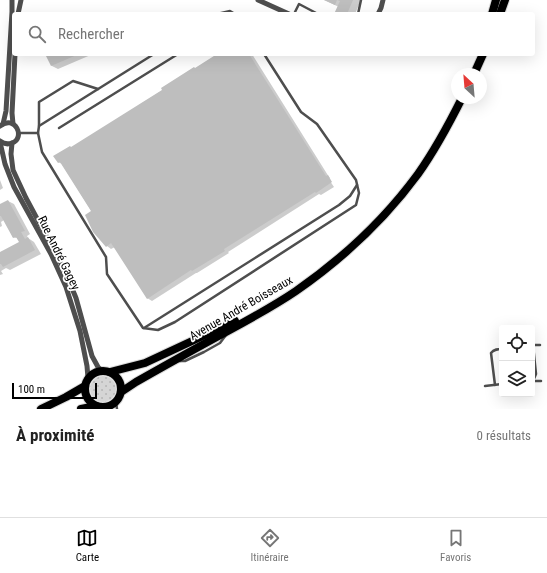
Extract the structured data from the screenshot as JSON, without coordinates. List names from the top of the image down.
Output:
{
  "streets": {
    "main road": ["Avenue André Boisseaux"],
    "street": ["Rue André Gagey"]
  },
  "crossings": [
    ["Rue André Gagey", "Avenue André Boisseaux"]
  ],
  "scale_bar": "100 m",
  "north": "top left",
  "page": {
    "search": "Rechercher",
    "scale": "100 m",
    "heading": ["À proximité", "0 résultats"],
    "nav": ["Carte", "Itinéraire", "Favoris"]
  }
}
